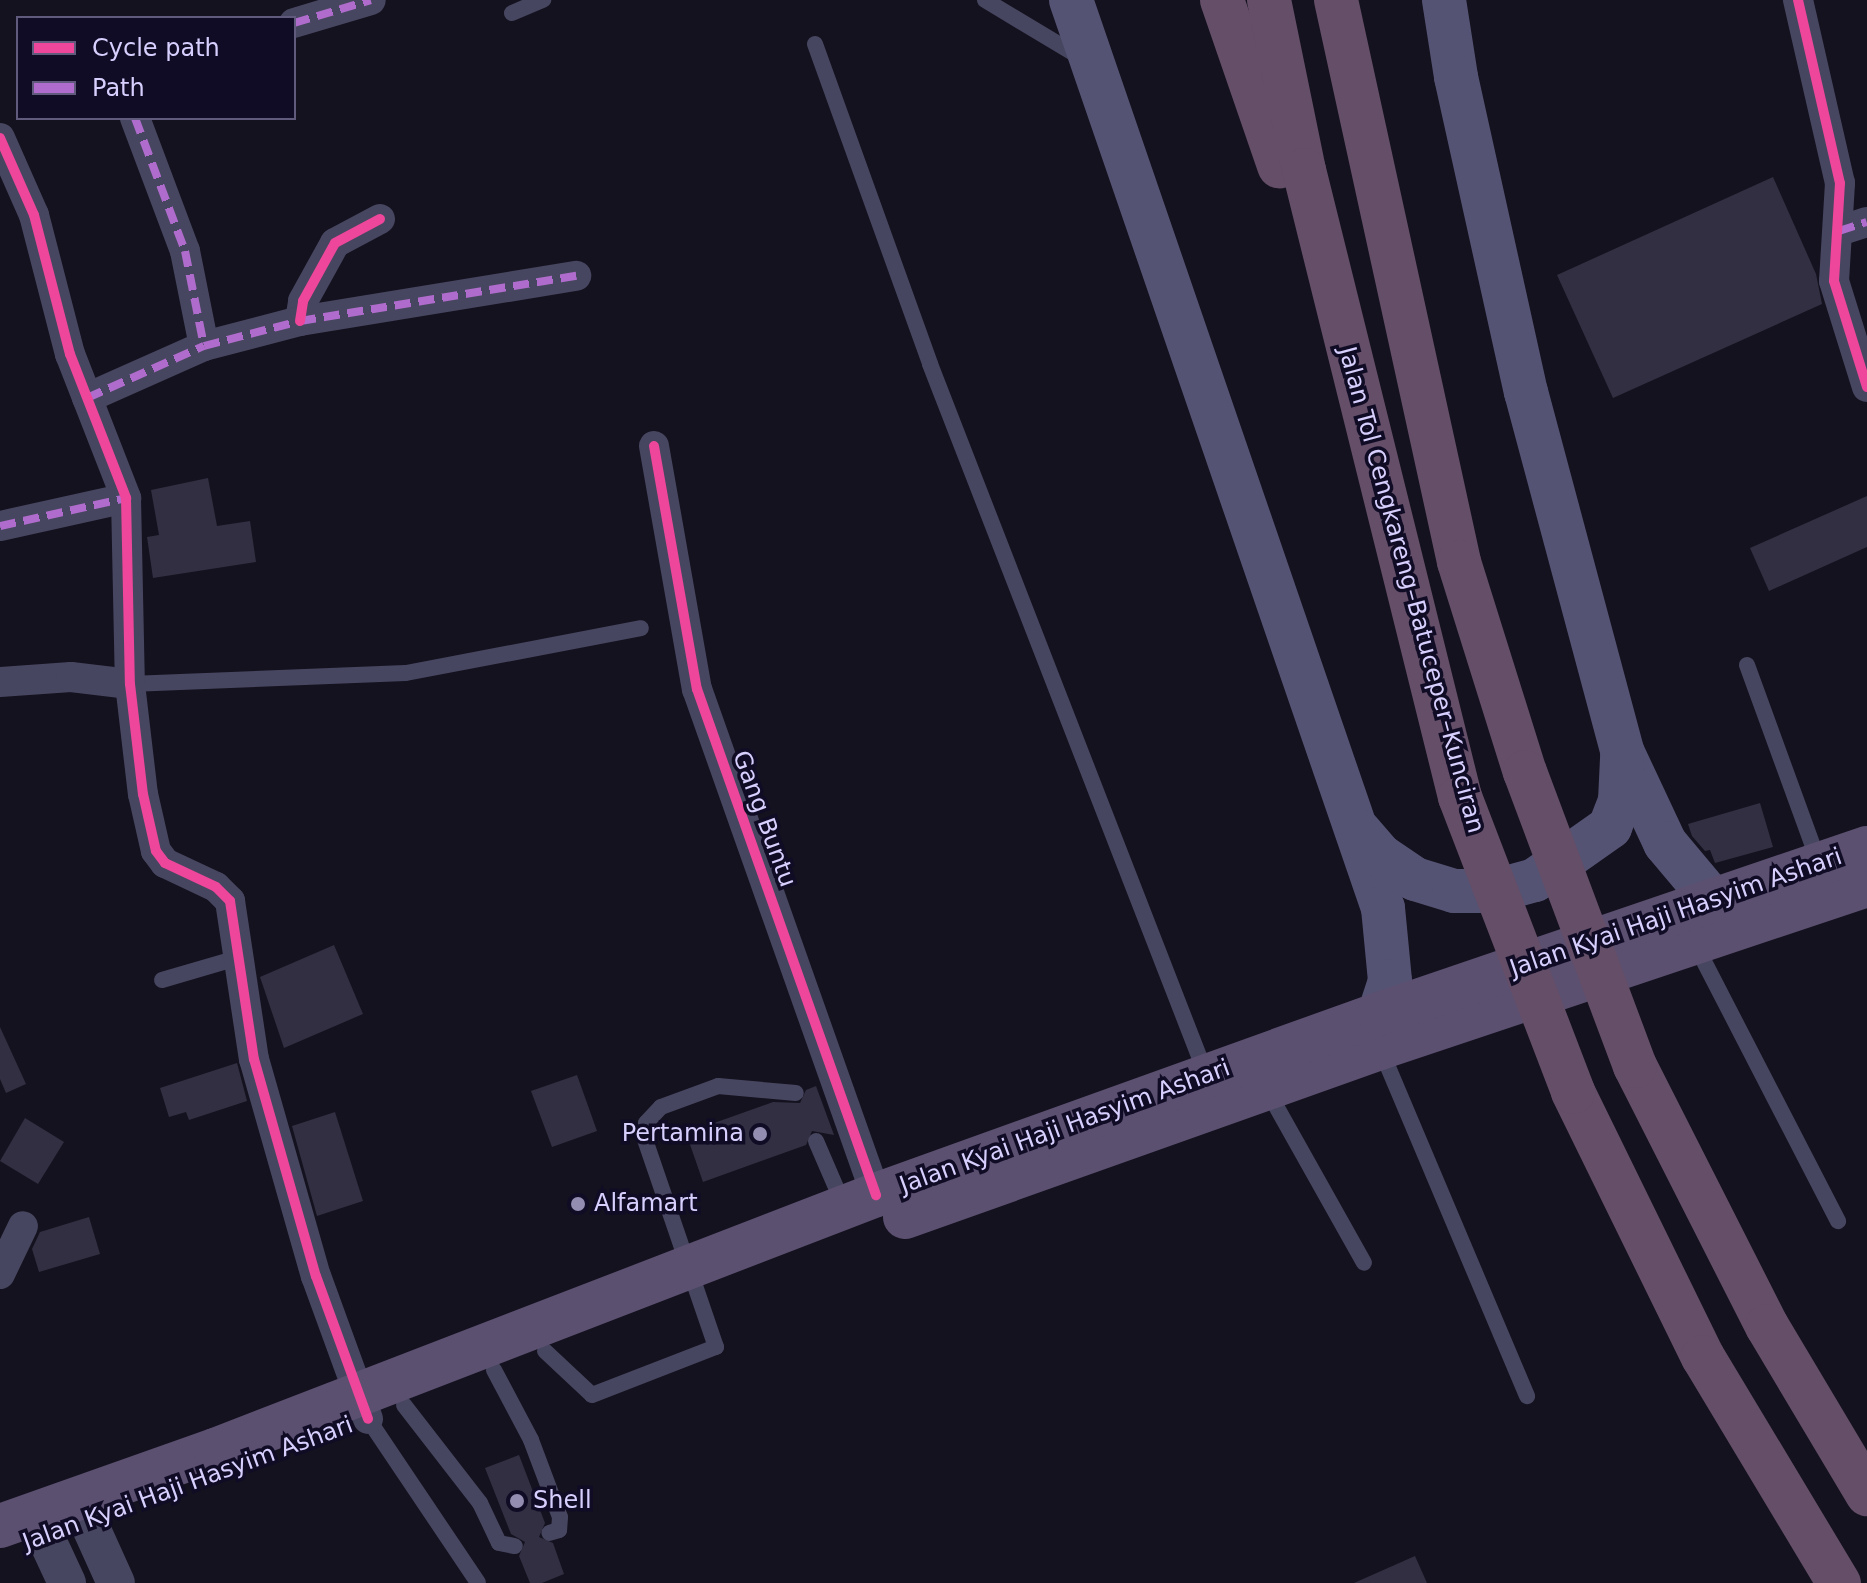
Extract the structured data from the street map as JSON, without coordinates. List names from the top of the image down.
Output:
{
  "streets": {
    "highway": ["Jalan Tol Cengkareng–Batuceper–Kunciran"],
    "main road": ["Jalan Kyai Haji Hasyim Ashari"],
    "street": ["Gang Buntu"]
  },
  "crossings": [
    ["Gang Buntu", "Jalan Kyai Haji Hasyim Ashari"]
  ],
  "places": ["Pertamina", "Alfamart", "Shell"],
  "legend": ["Cycle path", "Path"]
}
